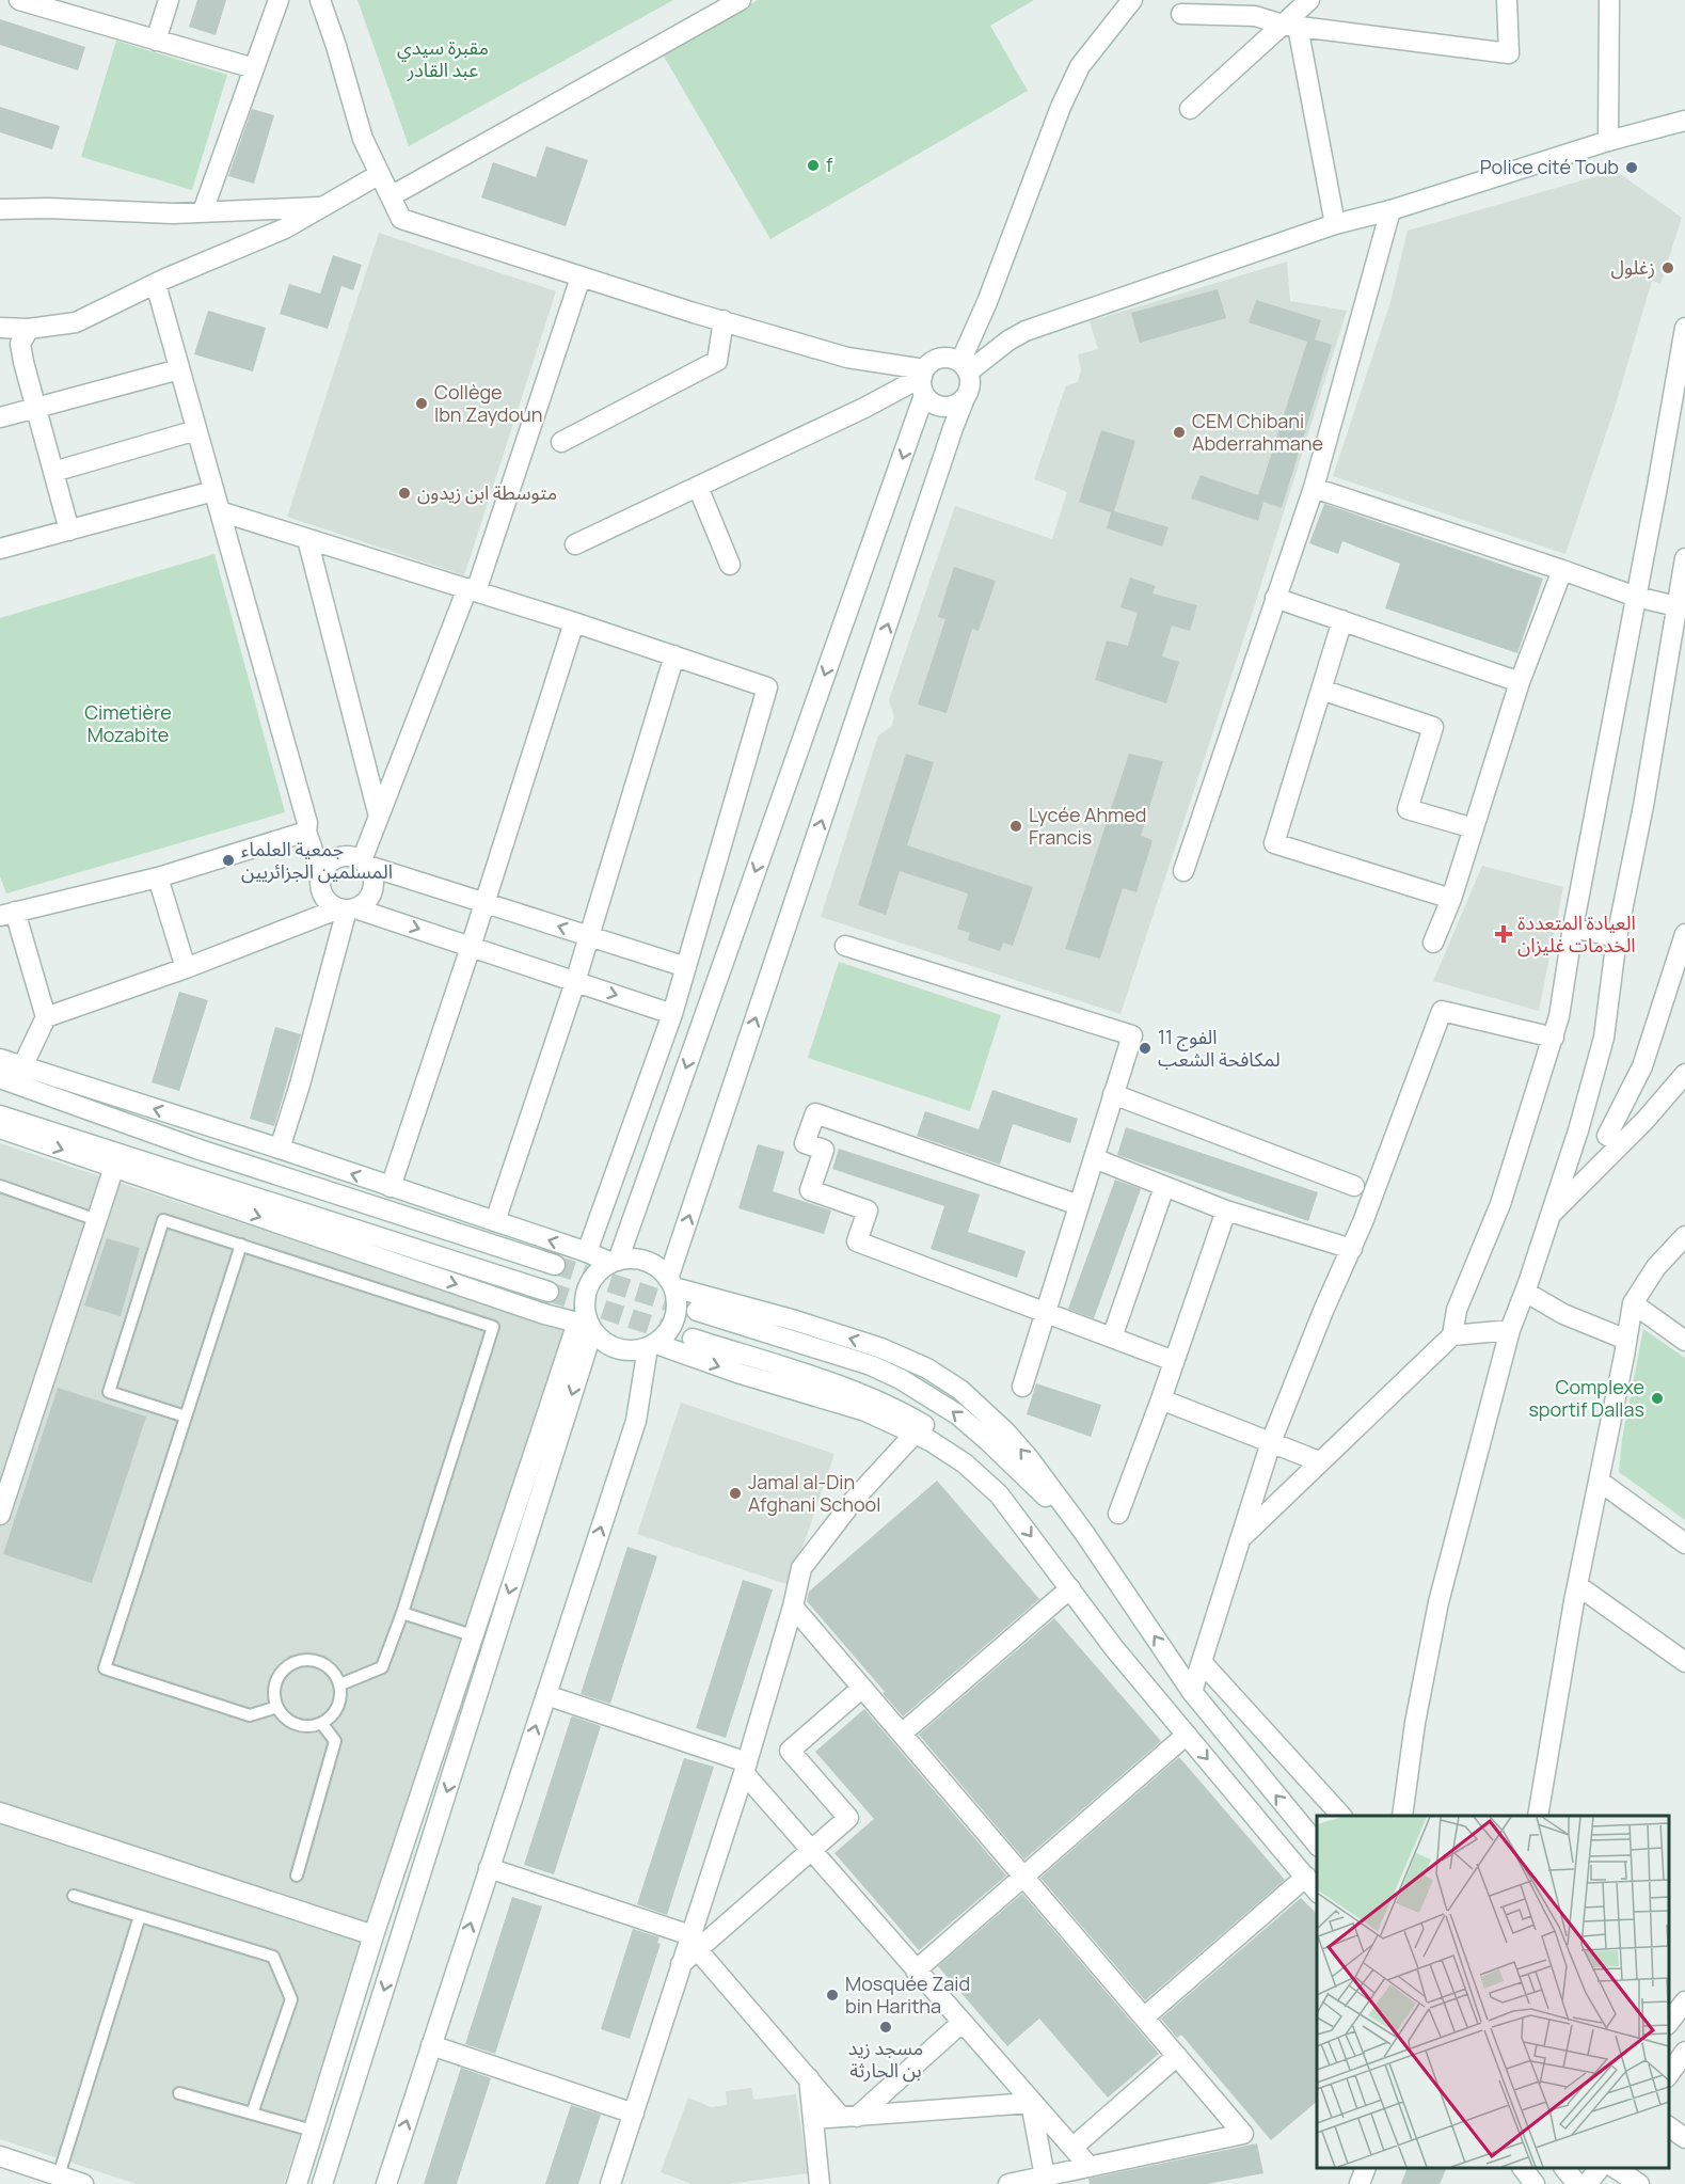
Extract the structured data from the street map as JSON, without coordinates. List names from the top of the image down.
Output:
{
  "parks": ["مقبرة سيدي عبد القادر", "Cimetière Mozabite"],
  "places": {
    "other": [
      "f",
      "Police cité Toub",
      "زغلول",
      "Collège Ibn Zaydoun",
      "CEM Chibani Abderrahmane",
      "متوسطة ابن زيدون",
      "Lycée Ahmed Francis",
      "جمعية العلماء المسلمين الجزائريين",
      "الفوج 11 لمكافحة الشعب",
      "Complexe sportif Dallas",
      "Jamal al-Din Afghani School",
      "Mosquée Zaid bin Haritha",
      "مسجد زيد بن الحارثة"
    ],
    "health": ["العيادة المتعددة الخدمات غليزان"]
  }
}
